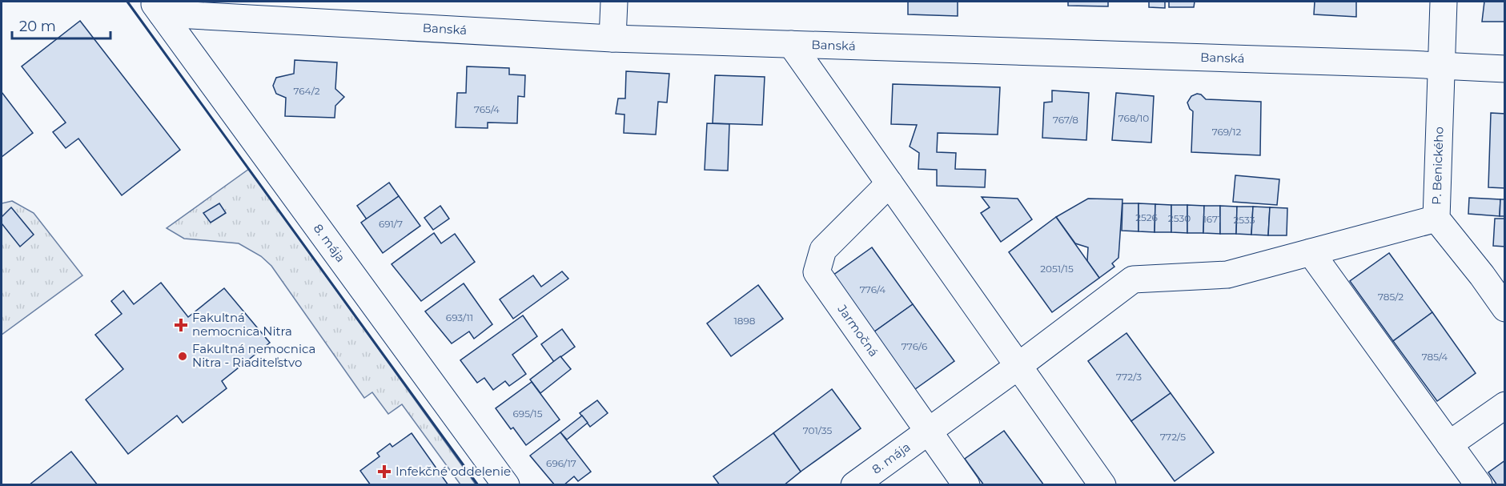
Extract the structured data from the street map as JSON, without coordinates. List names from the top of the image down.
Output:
{
  "streets": {
    "street": [
      "Banská",
      "P. Benického",
      "8. mája",
      "Jarmočná"
    ]
  },
  "crossings": [
    ["Banská", "P. Benického"],
    ["Banská", "8. mája"],
    ["P. Benického", "8. mája"],
    ["8. mája", "Jarmočná"]
  ],
  "places": {
    "health": ["Fakultná nemocnica Nitra", "Infekčné oddelenie"],
    "other": ["Fakultná nemocnica Nitra - Riaditeľstvo"]
  },
  "house_numbers": [
    "764/2",
    "765/4",
    "768/10",
    "767/8",
    "769/12",
    "2526",
    "2530",
    "1671",
    "2533",
    "691/7",
    "2051/15",
    "776/4",
    "785/2",
    "693/11",
    "1898",
    "776/6",
    "785/4",
    "772/3",
    "695/15",
    "701/35",
    "772/5",
    "696/17"
  ],
  "scale_bar": "20 m"
}
